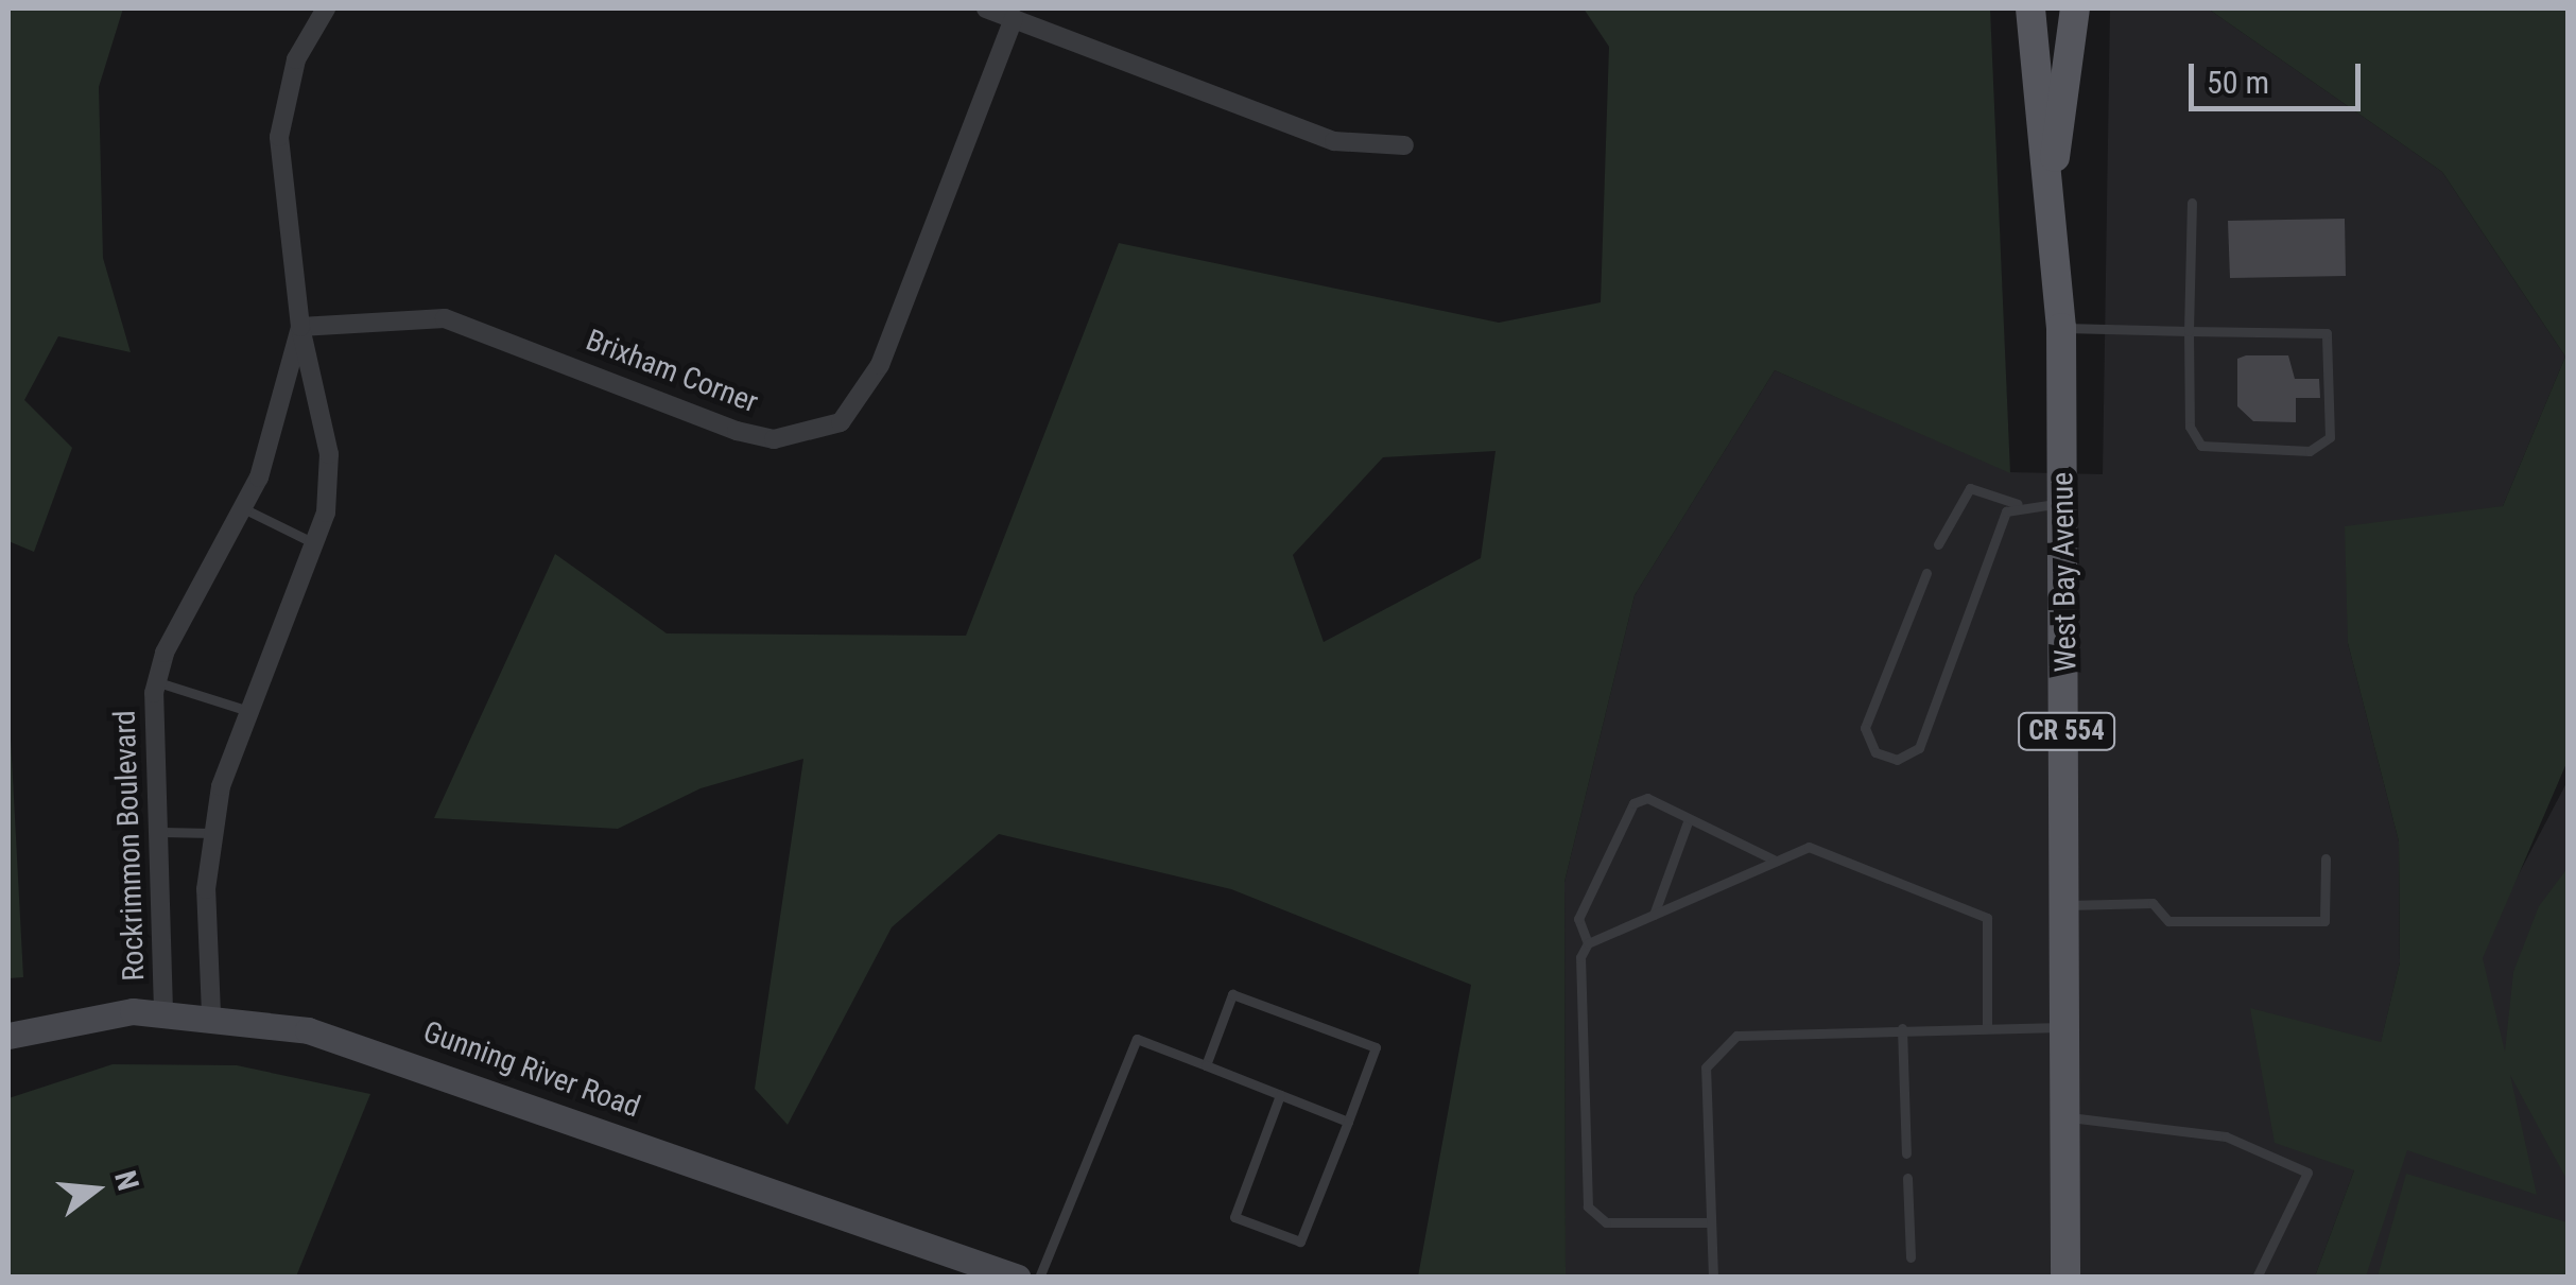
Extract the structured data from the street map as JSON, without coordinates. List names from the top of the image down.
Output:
{
  "streets": {
    "main road": ["West Bay Avenue", "CR 554"],
    "street": ["Brixham Corner", "Rockrimmon Boulevard", "Gunning River Road"]
  },
  "crossings": [
    ["Brixham Corner", "Rockrimmon Boulevard"],
    ["Rockrimmon Boulevard", "Gunning River Road"]
  ],
  "scale_bar": "50 m",
  "north": "right"
}
